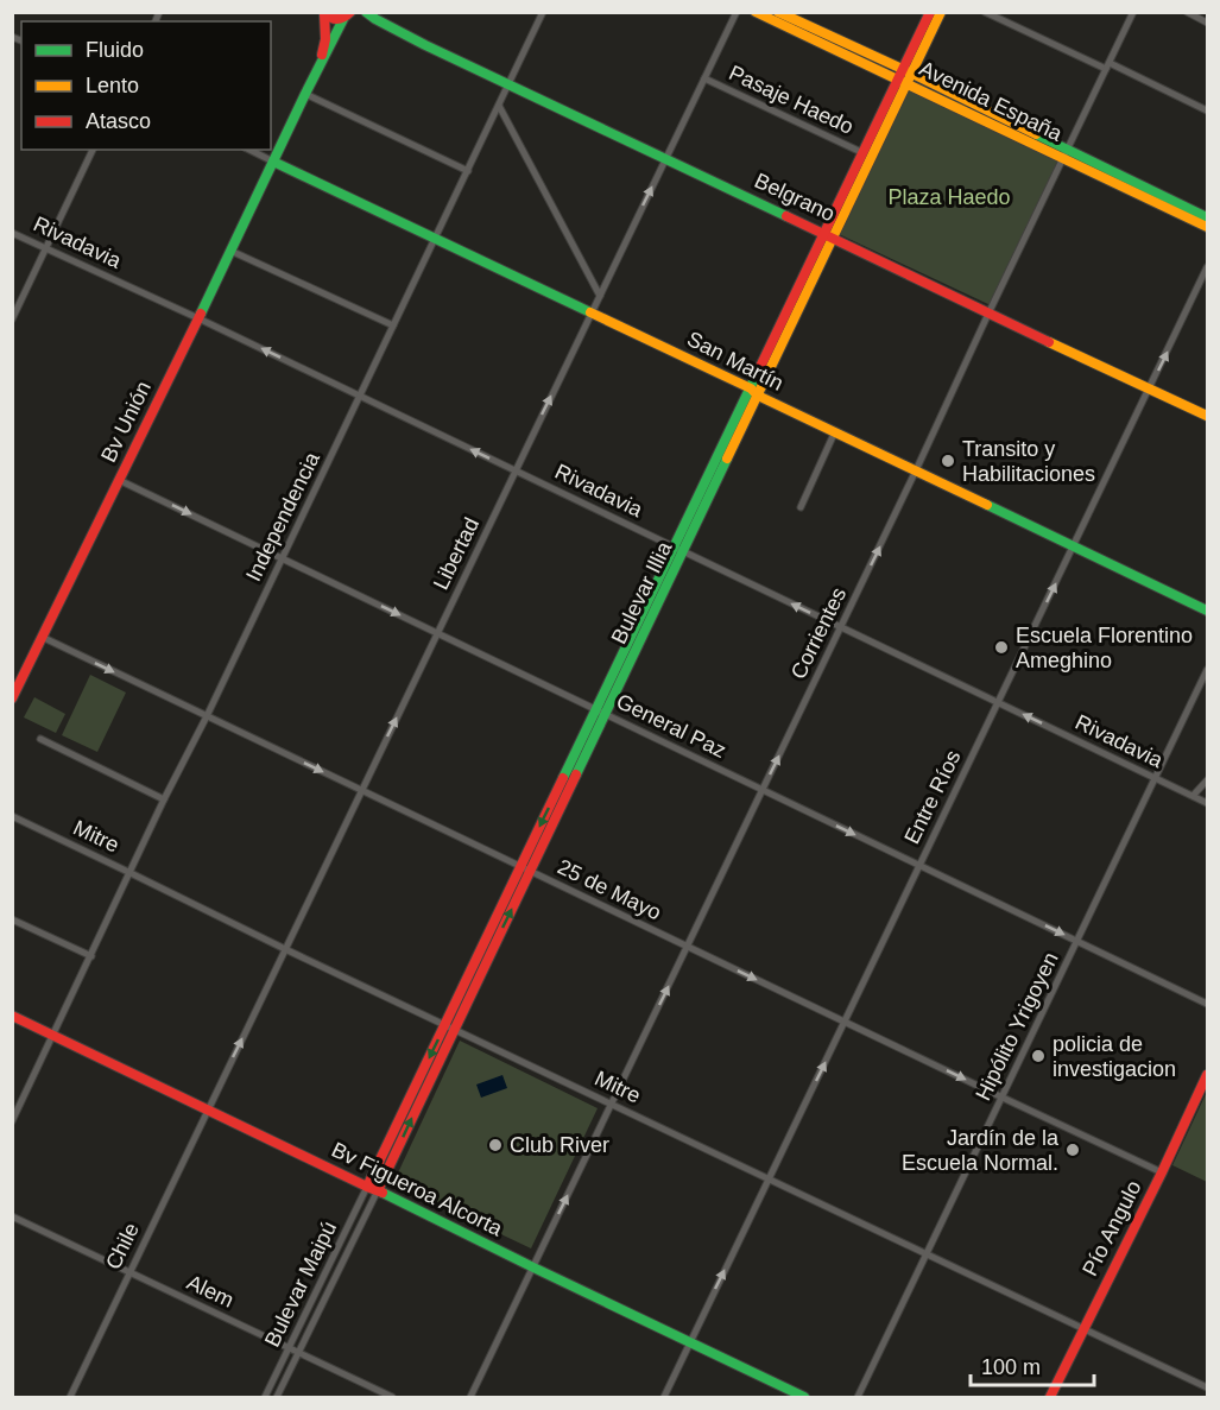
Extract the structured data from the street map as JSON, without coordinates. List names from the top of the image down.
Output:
{
  "streets": {
    "main road": [
      "Avenida España",
      "Belgrano",
      "San Martín",
      "Bv Unión",
      "Bulevar Illia",
      "Bv Figueroa Alcorta",
      "Pío Angulo"
    ],
    "street": [
      "Pasaje Haedo",
      "Rivadavia",
      "Independencia",
      "Libertad",
      "Corrientes",
      "General Paz",
      "Entre Ríos",
      "Mitre",
      "25 de Mayo",
      "Hipólito Yrigoyen",
      "Chile",
      "Bulevar Maipú",
      "Alem"
    ]
  },
  "crossings": [
    ["Pasaje Haedo", "Libertad"],
    ["Pasaje Haedo", "Bulevar Illia"],
    ["Avenida España", "Bulevar Illia"],
    ["Avenida España", "Corrientes"],
    ["Belgrano", "Independencia"],
    ["Belgrano", "Libertad"],
    ["Belgrano", "Bulevar Illia"],
    ["Belgrano", "Corrientes"],
    ["Belgrano", "Entre Ríos"],
    ["Rivadavia", "Bv Unión"],
    ["Rivadavia", "Independencia"],
    ["Rivadavia", "Libertad"],
    ["Rivadavia", "Bulevar Illia"],
    ["Rivadavia", "Corrientes"],
    ["Rivadavia", "Entre Ríos"],
    ["Rivadavia", "Hipólito Yrigoyen"],
    ["San Martín", "Bv Unión"],
    ["San Martín", "Independencia"],
    ["San Martín", "Libertad"],
    ["San Martín", "Bulevar Illia"],
    ["San Martín", "Corrientes"],
    ["San Martín", "Entre Ríos"],
    ["Bv Unión", "General Paz"],
    ["Bv Unión", "25 de Mayo"],
    ["Independencia", "General Paz"],
    ["Independencia", "Mitre"],
    ["Independencia", "25 de Mayo"],
    ["Independencia", "Bv Figueroa Alcorta"],
    ["Libertad", "General Paz"],
    ["Libertad", "Mitre"],
    ["Libertad", "25 de Mayo"],
    ["Libertad", "Bv Figueroa Alcorta"],
    ["Libertad", "Chile"],
    ["Bulevar Illia", "General Paz"],
    ["Bulevar Illia", "Mitre"],
    ["Bulevar Illia", "25 de Mayo"],
    ["Bulevar Illia", "Bv Figueroa Alcorta"],
    ["Bulevar Illia", "Bulevar Maipú"],
    ["Corrientes", "General Paz"],
    ["Corrientes", "Mitre"],
    ["Corrientes", "25 de Mayo"],
    ["Corrientes", "Bv Figueroa Alcorta"],
    ["General Paz", "Entre Ríos"],
    ["General Paz", "Hipólito Yrigoyen"],
    ["Entre Ríos", "Mitre"],
    ["Entre Ríos", "25 de Mayo"],
    ["Entre Ríos", "Bv Figueroa Alcorta"],
    ["Mitre", "Hipólito Yrigoyen"],
    ["Mitre", "Pío Angulo"],
    ["25 de Mayo", "Hipólito Yrigoyen"],
    ["25 de Mayo", "Pío Angulo"],
    ["Bv Figueroa Alcorta", "Chile"],
    ["Bv Figueroa Alcorta", "Bulevar Maipú"],
    ["Chile", "Alem"],
    ["Bulevar Maipú", "Alem"]
  ],
  "one_way": [
    "Rivadavia",
    "Libertad",
    "Corrientes",
    "General Paz",
    "Entre Ríos",
    "25 de Mayo"
  ],
  "parks": ["Plaza Haedo"],
  "places": [
    "Transito y Habilitaciones",
    "Escuela Florentino Ameghino",
    "policia de investigacion",
    "Club River",
    "Jardín de la Escuela Normal."
  ],
  "legend": ["Fluido", "Lento", "Atasco"],
  "scale_bar": "100 m"
}
